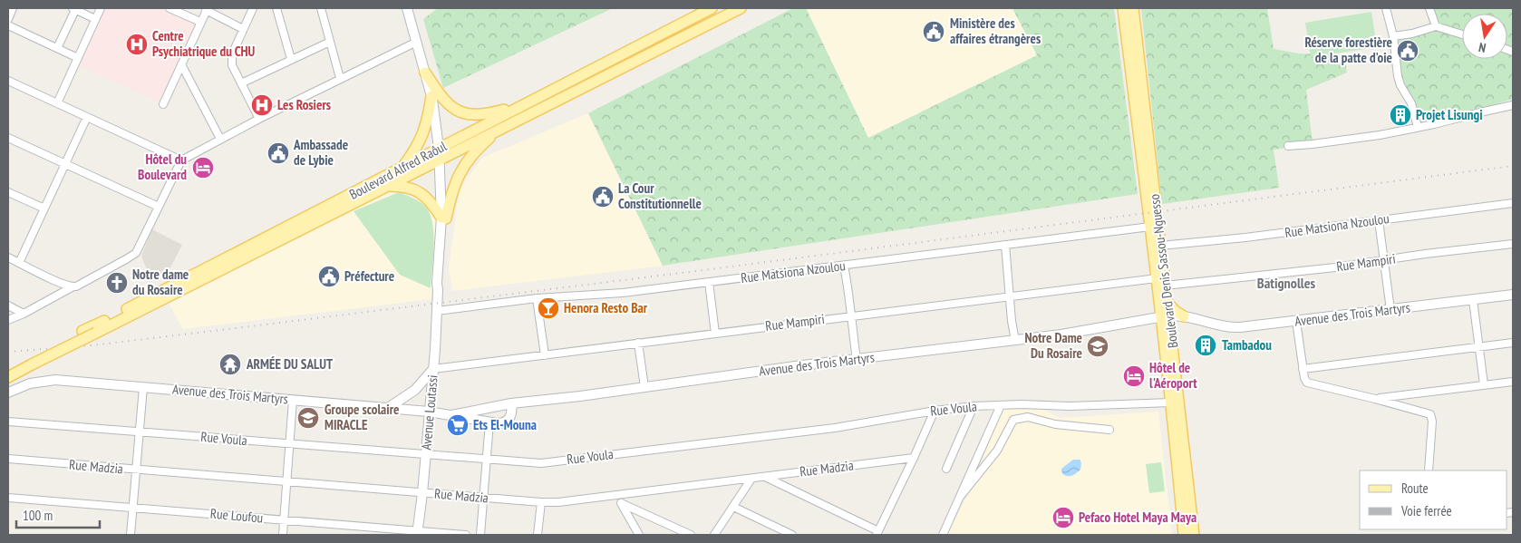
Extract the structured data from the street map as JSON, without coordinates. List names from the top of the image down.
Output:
{
  "streets": {
    "main road": [
      "Boulevard Alfred Raôul",
      "Boulevard Denis Sassou-Nguesso",
      "Avenue des Trois Martyrs",
      "Avenue Loutassi"
    ],
    "street": [
      "Rue Matsiona Nzoulou",
      "Rue Mampiri",
      "Rue Voula",
      "Rue Madzia",
      "Rue Loufou"
    ]
  },
  "crossings": [
    ["Boulevard Alfred Raôul", "Avenue Loutassi"],
    ["Rue Matsiona Nzoulou", "Boulevard Denis Sassou-Nguesso"],
    ["Rue Matsiona Nzoulou", "Avenue Loutassi"],
    ["Rue Mampiri", "Boulevard Denis Sassou-Nguesso"],
    ["Rue Mampiri", "Avenue Loutassi"],
    ["Boulevard Denis Sassou-Nguesso", "Avenue des Trois Martyrs"],
    ["Boulevard Denis Sassou-Nguesso", "Rue Voula"],
    ["Avenue des Trois Martyrs", "Avenue Loutassi"],
    ["Rue Voula", "Avenue Loutassi"],
    ["Avenue Loutassi", "Rue Madzia"],
    ["Avenue Loutassi", "Rue Loufou"]
  ],
  "districts": ["Batignolles"],
  "places": {
    "public building": [
      "Ministère des affaires étrangères",
      "Réserve forestière de la patte d'oie",
      "Ambassade de Lybie",
      "La Cour Constitutionnelle",
      "Préfecture"
    ],
    "hospital": ["Centre Psychiatrique du CHU", "Les Rosiers"],
    "building": ["Projet Lisungi", "Tambadou"],
    "hotel": ["Hôtel du Boulevard", "Hôtel de l'Aéroport", "Pefaco Hotel Maya Maya"],
    "church": ["Notre dame du Rosaire"],
    "bar": ["Henora Resto Bar"],
    "school or university": ["Notre Dame Du Rosaire", "Groupe scolaire MIRACLE"],
    "temple": ["ARMÉE DU SALUT"],
    "supermarket": ["Ets El-Mouna"]
  },
  "legend": ["Route", "Voie ferrée"],
  "scale_bar": "100 m",
  "north": "bottom"
}
